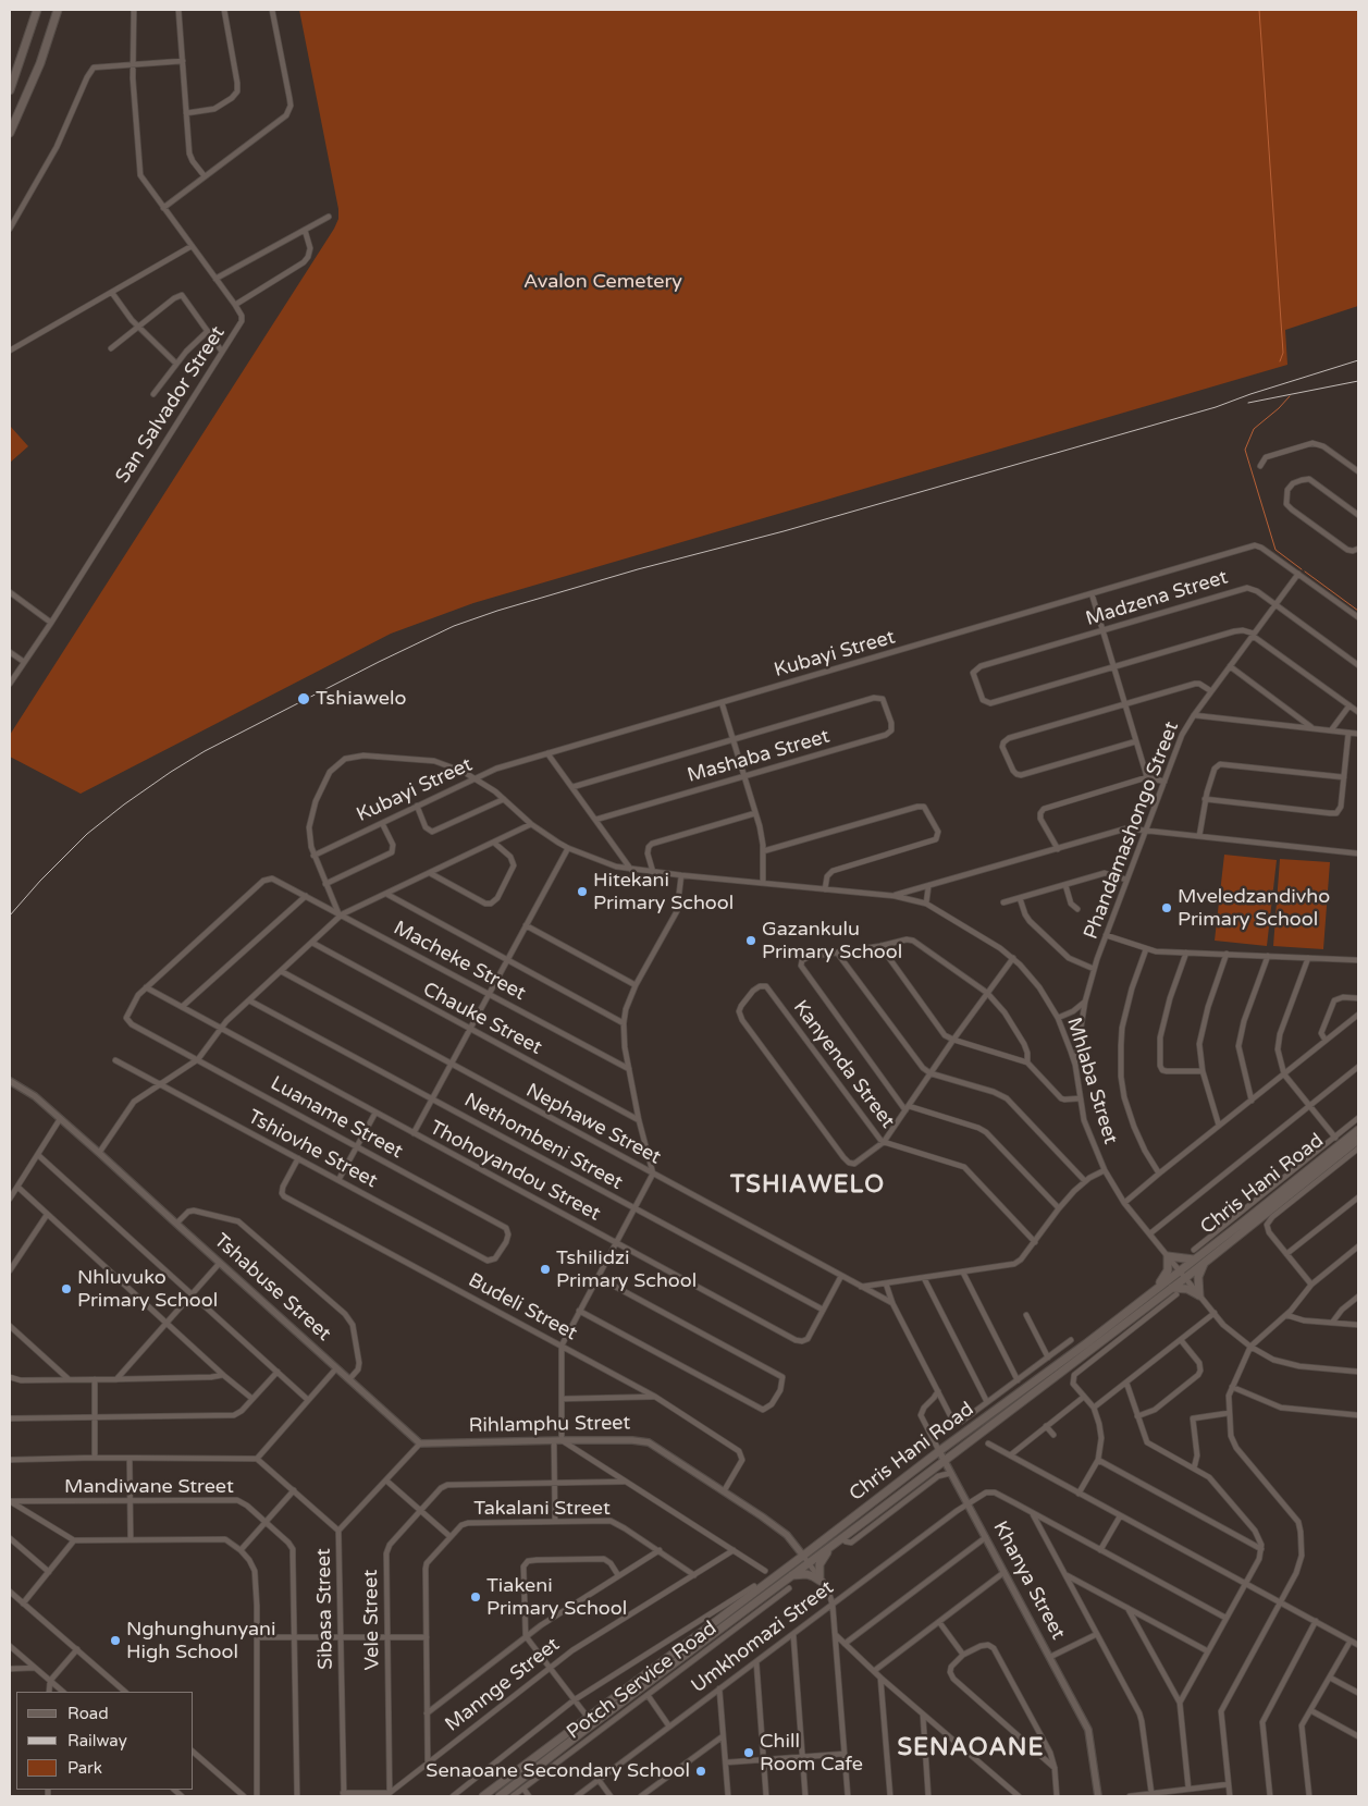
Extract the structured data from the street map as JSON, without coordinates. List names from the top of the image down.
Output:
{
  "streets": {
    "main road": ["Chris Hani Road"],
    "street": [
      "San Salvador Street",
      "Madzena Street",
      "Kubayi Street",
      "Mashaba Street",
      "Phandamashongo Street",
      "Macheke Street",
      "Chauke Street",
      "Kanyenda Street",
      "Mhlaba Street",
      "Luaname Street",
      "Nephawe Street",
      "Nethombeni Street",
      "Tshiovhe Street",
      "Thohoyandou Street",
      "Tshabuse Street",
      "Budeli Street",
      "Rihlamphu Street",
      "Mandiwane Street",
      "Takalani Street",
      "Khanya Street",
      "Sibasa Street",
      "Vele Street",
      "Umkhomazi Street",
      "Potch Service Road",
      "Mannge Street"
    ]
  },
  "crossings": [
    ["Madzena Street", "Phandamashongo Street"],
    ["Kubayi Street", "Phandamashongo Street"],
    ["Kubayi Street", "Mhlaba Street"],
    ["Phandamashongo Street", "Mhlaba Street"],
    ["Macheke Street", "Mhlaba Street"],
    ["Macheke Street", "Luaname Street"],
    ["Macheke Street", "Thohoyandou Street"],
    ["Mhlaba Street", "Chris Hani Road"],
    ["Luaname Street", "Tshiovhe Street"],
    ["Luaname Street", "Thohoyandou Street"],
    ["Nephawe Street", "Thohoyandou Street"],
    ["Nethombeni Street", "Thohoyandou Street"],
    ["Tshiovhe Street", "Budeli Street"],
    ["Chris Hani Road", "Rihlamphu Street"],
    ["Chris Hani Road", "Khanya Street"],
    ["Tshabuse Street", "Rihlamphu Street"],
    ["Budeli Street", "Rihlamphu Street"],
    ["Takalani Street", "Mannge Street"],
    ["Khanya Street", "Umkhomazi Street"],
    ["Vele Street", "Mannge Street"]
  ],
  "districts": ["TSHIAWELO", "SENAOANE"],
  "parks": ["Avalon Cemetery"],
  "places": [
    "Tshiawelo",
    "Hitekani Primary School",
    "Mveledzandivho Primary School",
    "Gazankulu Primary School",
    "Tshilidzi Primary School",
    "Nhluvuko Primary School",
    "Tiakeni Primary School",
    "Nghunghunyani High School",
    "Chill Room Cafe",
    "Senaoane Secondary School"
  ],
  "legend": ["Road", "Railway", "Park"]
}
